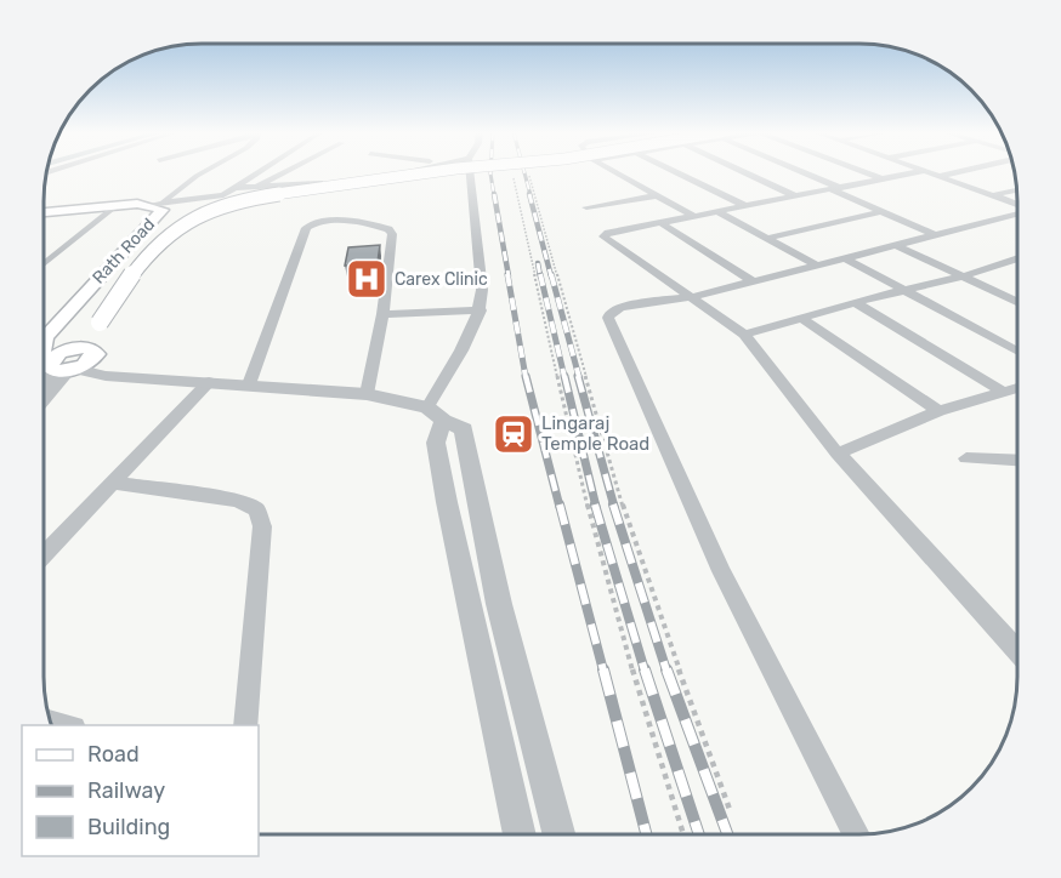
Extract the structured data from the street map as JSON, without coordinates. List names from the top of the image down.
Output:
{
  "streets": {
    "main road": ["Rath Road"]
  },
  "places": {
    "hospital": ["Carex Clinic"],
    "station": ["Lingaraj Temple Road"]
  },
  "legend": ["Road", "Railway", "Building"]
}
